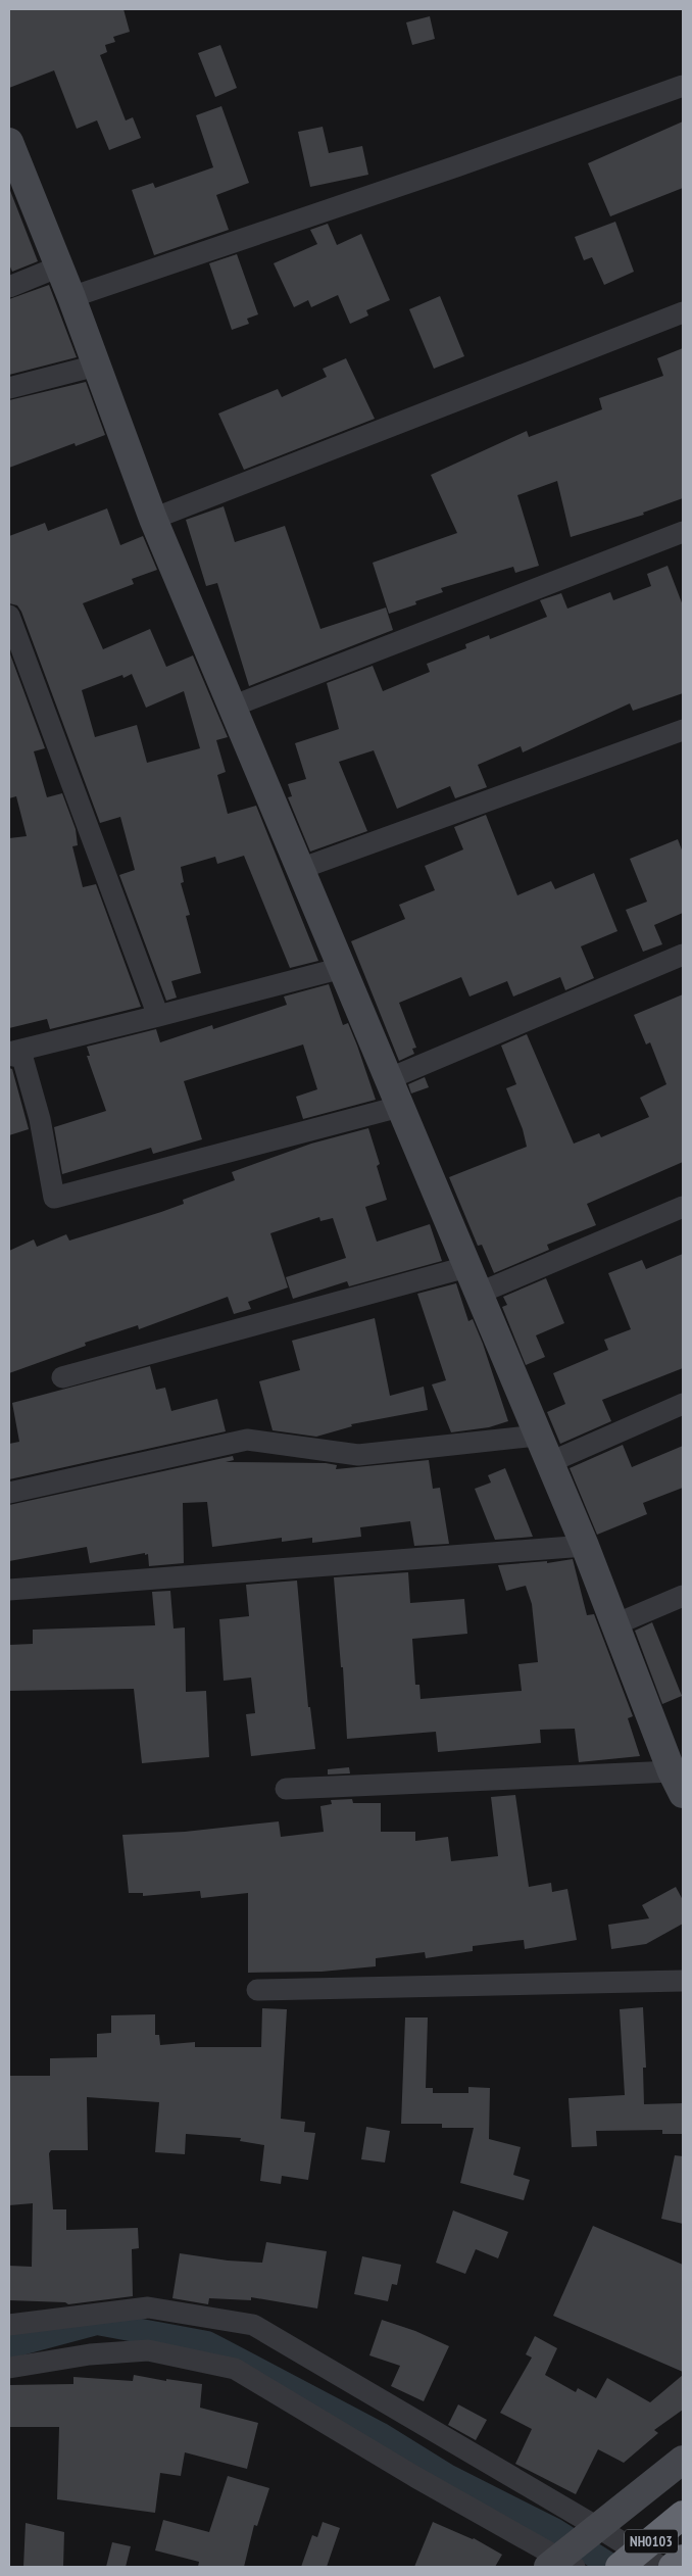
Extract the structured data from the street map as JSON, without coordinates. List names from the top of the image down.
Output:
{
  "streets": {
    "highway": ["NH0103"]
  }
}
